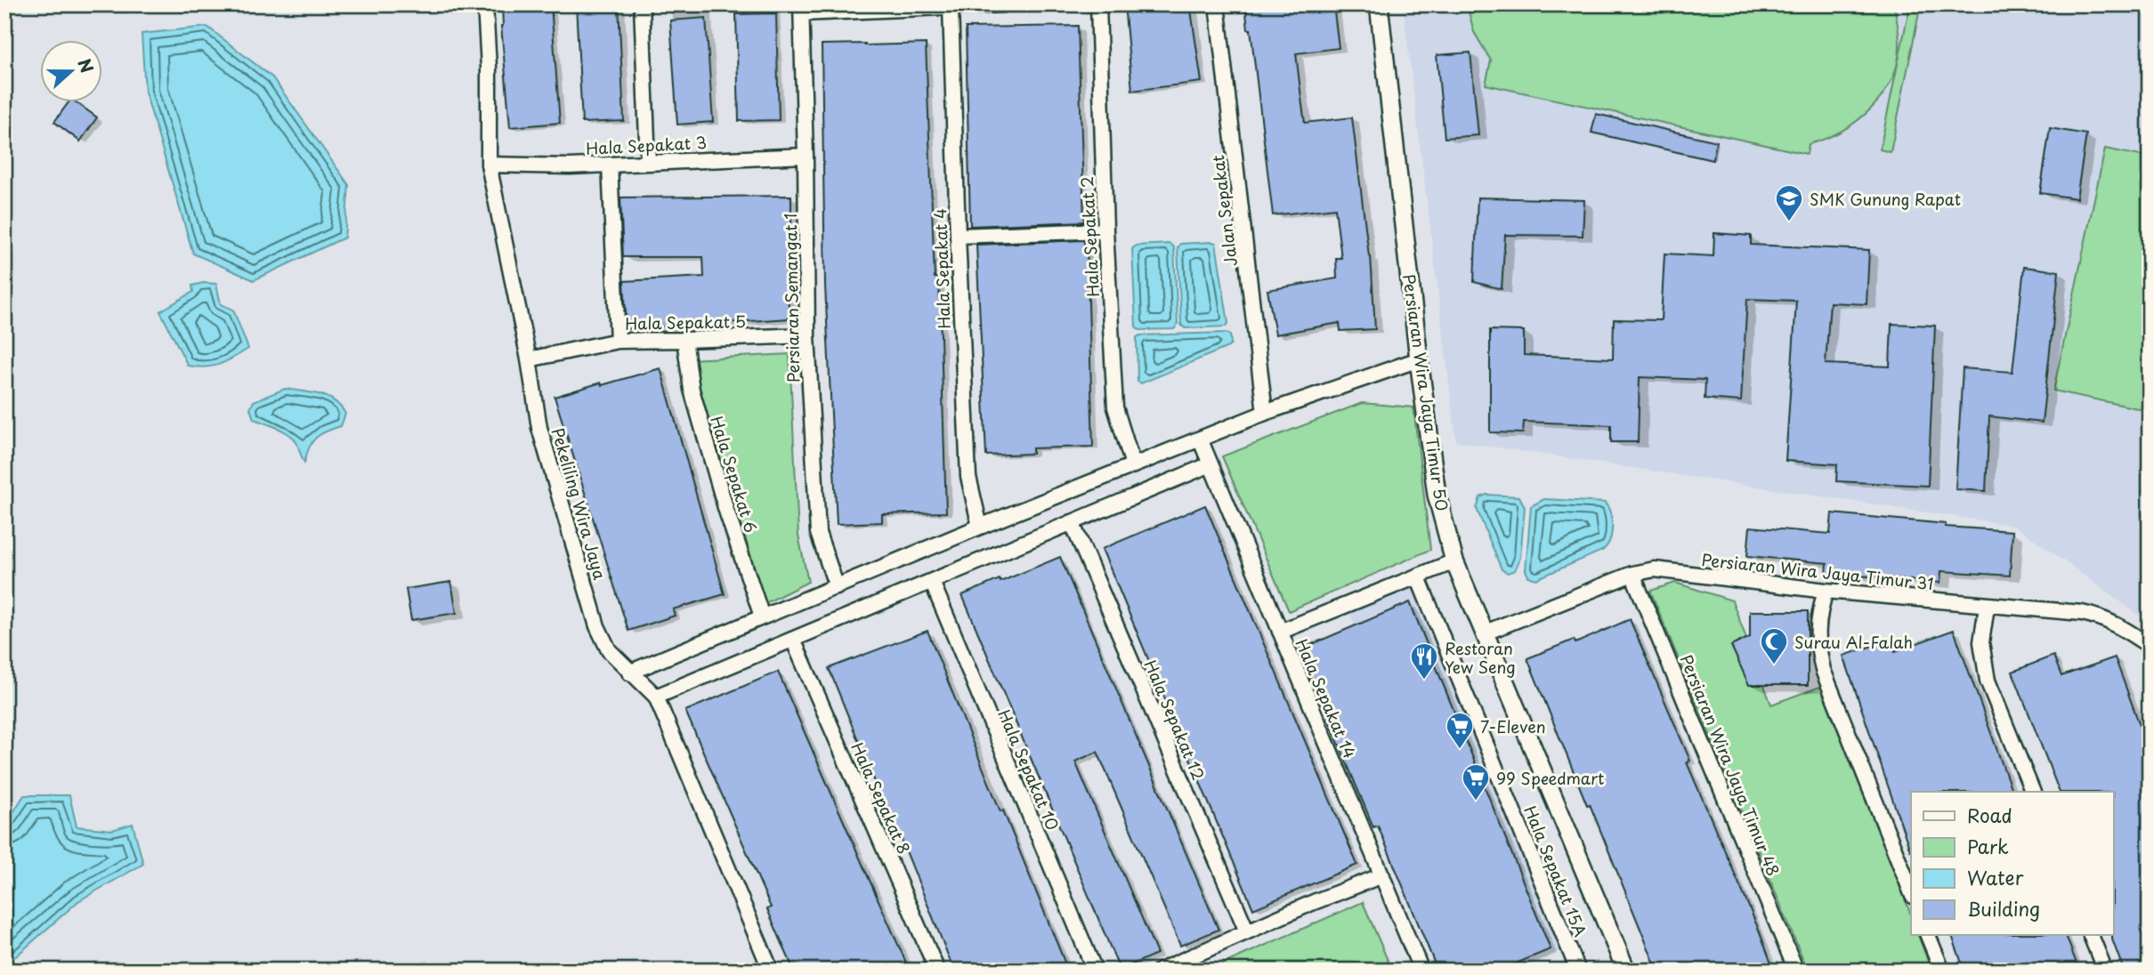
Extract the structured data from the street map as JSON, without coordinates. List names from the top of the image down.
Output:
{
  "streets": {
    "street": [
      "Hala Sepakat 3",
      "Jalan Sepakat",
      "Hala Sepakat 2",
      "Hala Sepakat 4",
      "Persiaran Semangat 1",
      "Hala Sepakat 5",
      "Persiaran Wira Jaya Timur 50",
      "Hala Sepakat 6",
      "Pekeliling Wira Jaya",
      "Persiaran Wira Jaya Timur 31",
      "Hala Sepakat 14",
      "Hala Sepakat 12",
      "Persiaran Wira Jaya Timur 48",
      "Hala Sepakat 10",
      "Hala Sepakat 8",
      "Hala Sepakat 15A"
    ]
  },
  "crossings": [
    ["Hala Sepakat 3", "Persiaran Semangat 1"],
    ["Hala Sepakat 3", "Pekeliling Wira Jaya"],
    ["Persiaran Semangat 1", "Hala Sepakat 5"],
    ["Hala Sepakat 5", "Hala Sepakat 6"],
    ["Hala Sepakat 5", "Pekeliling Wira Jaya"],
    ["Persiaran Wira Jaya Timur 50", "Persiaran Wira Jaya Timur 31"],
    ["Persiaran Wira Jaya Timur 31", "Persiaran Wira Jaya Timur 48"]
  ],
  "places": {
    "school or university": ["SMK Gunung Rapat"],
    "mosque": ["Surau Al-Falah"],
    "restaurant": ["Restoran Yew Seng"],
    "supermarket": ["7-Eleven", "99 Speedmart"]
  },
  "legend": [
    "Road",
    "Park",
    "Water",
    "Building"
  ],
  "north": "right"
}
